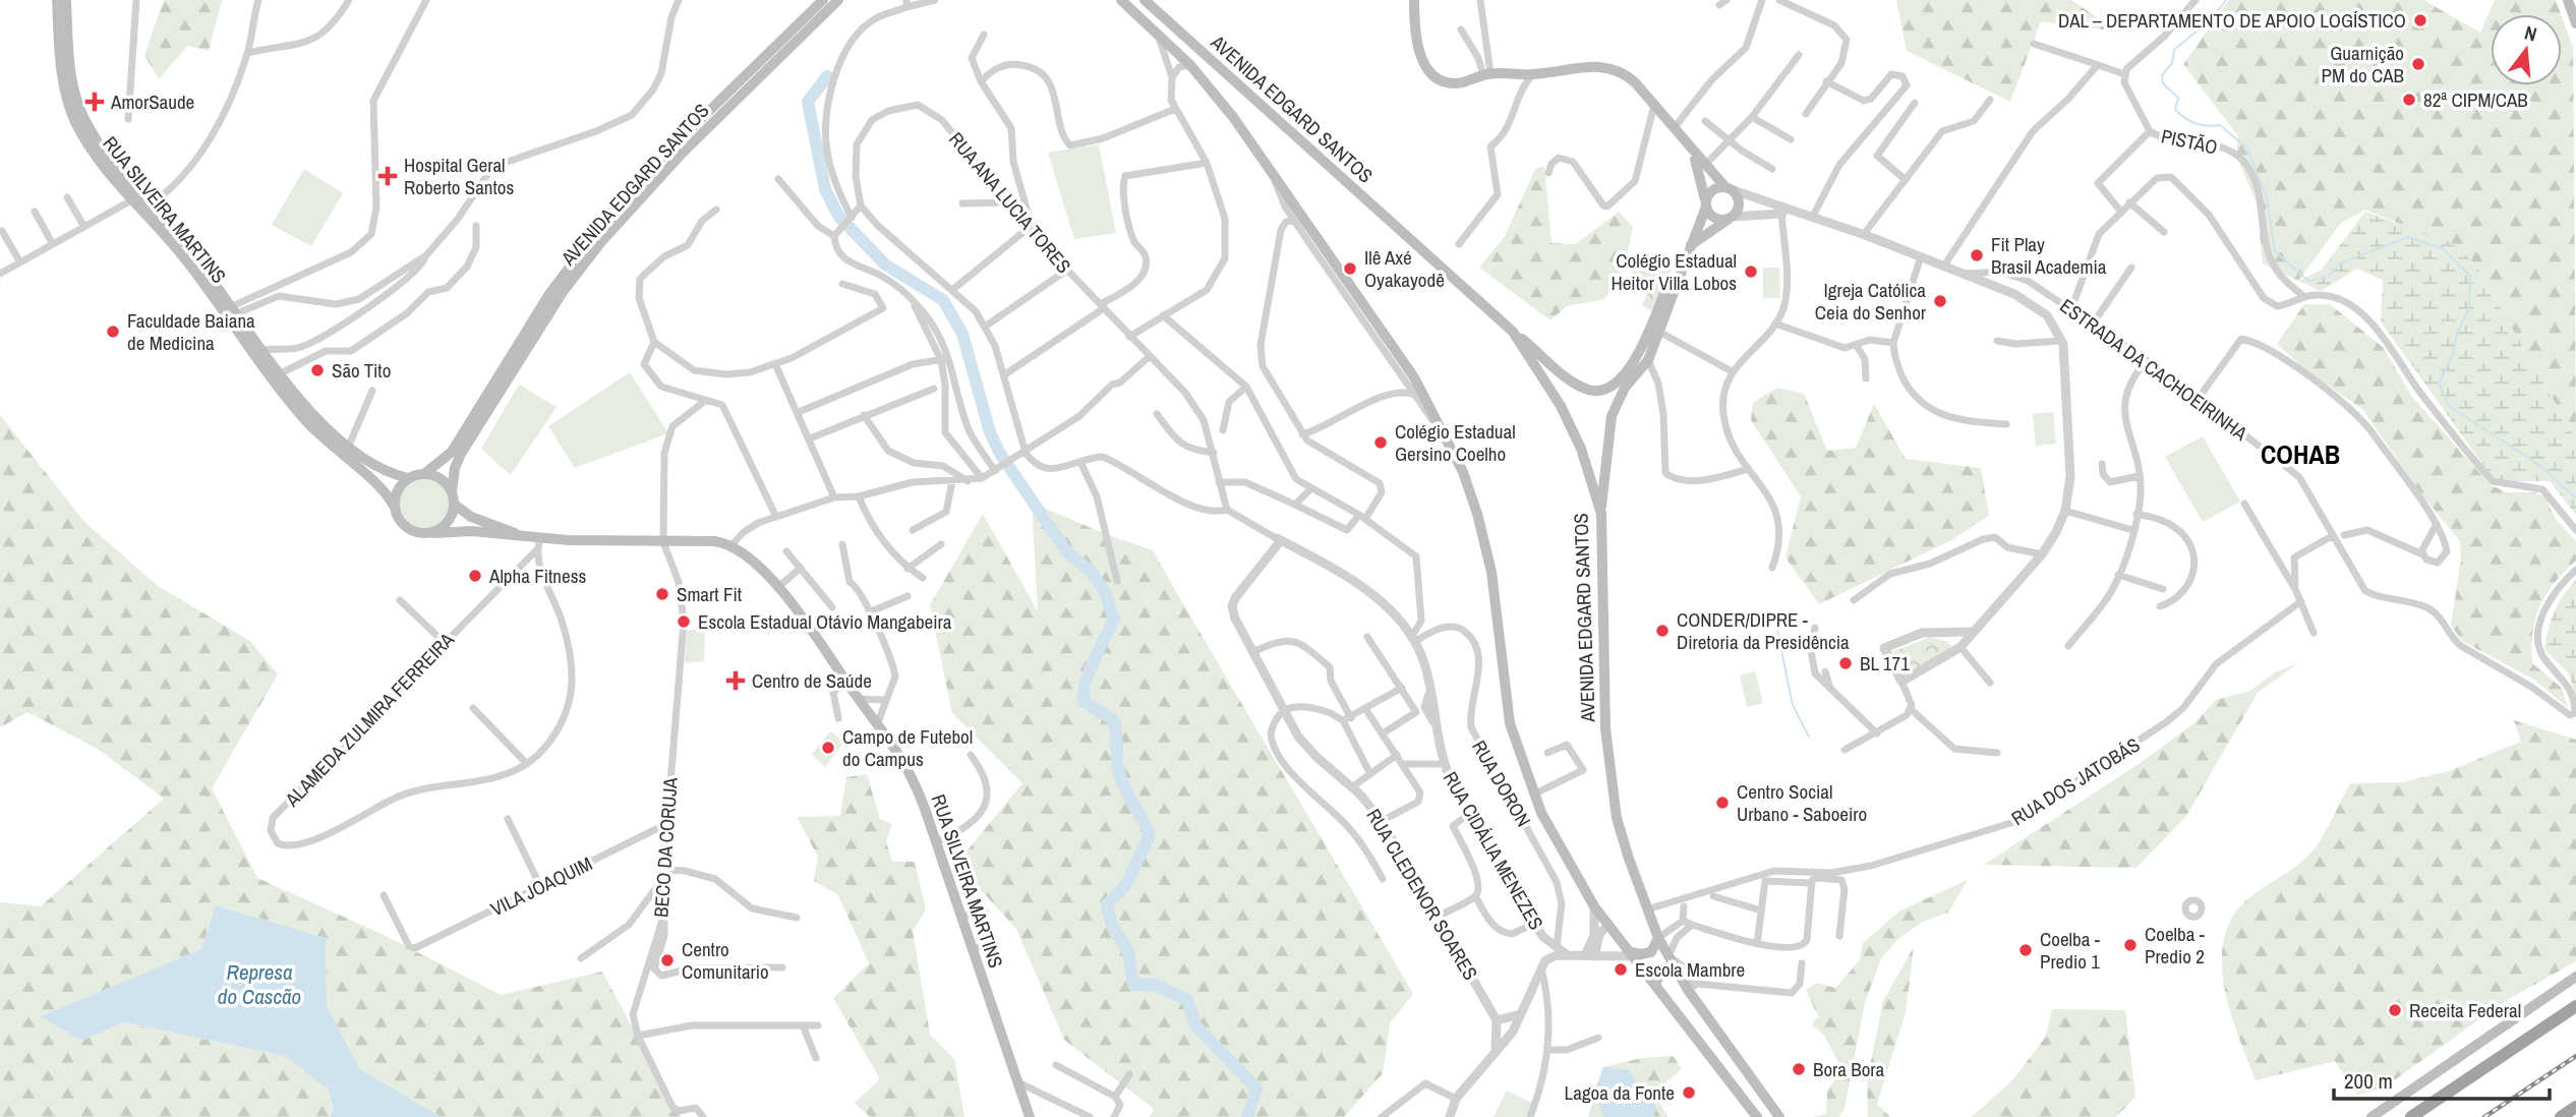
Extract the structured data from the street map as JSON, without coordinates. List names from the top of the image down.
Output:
{
  "streets": {
    "main road": ["AVENIDA EDGARD SANTOS", "RUA SILVEIRA MARTINS"],
    "street": [
      "PISTÃO",
      "RUA ANA LUCIA TORES",
      "ESTRADA DA CACHOEIRINHA",
      "ALAMEDA ZULMIRA FERREIRA",
      "RUA DOS JATOBÁS",
      "RUA DORON",
      "BECO DA CORUJA",
      "RUA CIDÁLIA MENEZES",
      "VILA JOAQUIM",
      "RUA CLEDENOR SOARES"
    ]
  },
  "crossings": [
    ["AVENIDA EDGARD SANTOS", "RUA SILVEIRA MARTINS"],
    ["AVENIDA EDGARD SANTOS", "RUA DOS JATOBÁS"],
    ["RUA DORON", "RUA CIDÁLIA MENEZES"],
    ["BECO DA CORUJA", "VILA JOAQUIM"],
    ["RUA CIDÁLIA MENEZES", "RUA CLEDENOR SOARES"]
  ],
  "districts": ["COHAB"],
  "water": ["Represa do Cascão"],
  "places": {
    "other": [
      "DAL – DEPARTAMENTO DE APOIO LOGÍSTICO",
      "Guarnição PM do CAB",
      "82ª CIPM/CAB",
      "Fit Play Brasil Academia",
      "Ilê Axé Oyakayodê",
      "Colégio Estadual Heitor Villa Lobos",
      "Igreja Católica Ceia do Senhor",
      "Faculdade Baiana de Medicina",
      "São Tito",
      "Colégio Estadual Gersino Coelho",
      "Alpha Fitness",
      "Smart Fit",
      "Escola Estadual Otávio Mangabeira",
      "CONDER/DIPRE - Diretoria da Presidência",
      "BL 171",
      "Campo de Futebol do Campus",
      "Centro Social Urbano - Saboeiro",
      "Coelba - Predio 2",
      "Coelba - Predio 1",
      "Centro Comunitario",
      "Escola Mambre",
      "Receita Federal",
      "Bora Bora",
      "Lagoa da Fonte"
    ],
    "health": ["AmorSaude", "Hospital Geral Roberto Santos", "Centro de Saúde"]
  },
  "scale_bar": "200 m",
  "north": "top"
}
